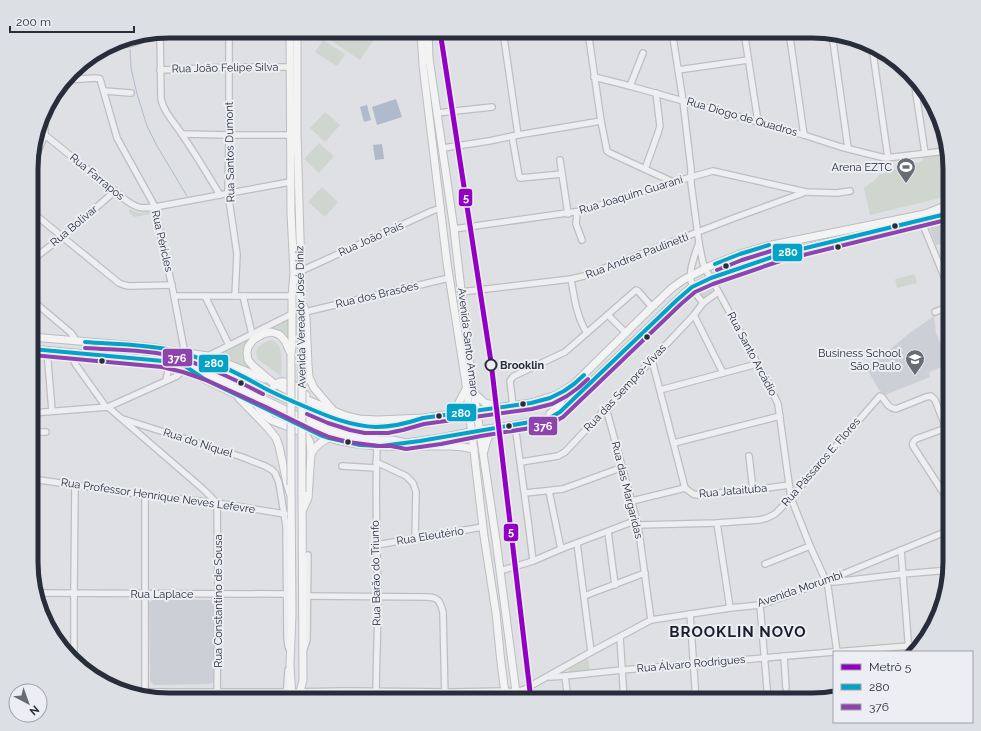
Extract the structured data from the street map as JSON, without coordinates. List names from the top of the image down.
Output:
{
  "streets": {
    "main road": ["Avenida Vereador José Diniz", "Avenida Santo Amaro"],
    "street": [
      "Rua João Felipe Silva",
      "Rua Diogo de Quadros",
      "Rua Santos Dumont",
      "Rua Farrapos",
      "Rua Joaquim Guarani",
      "Rua Bolivar",
      "Rua João Pais",
      "Rua Péricles",
      "Rua Andrea Paulinetti",
      "Rua dos Brasões",
      "Rua Santo Arcádio",
      "Rua das Sempre-Vivas",
      "Rua do Níquel",
      "Rua Pássaros E. Flores",
      "Rua das Margaridas",
      "Rua Jataituba",
      "Rua Professor Henrique Neves Lefevre",
      "Rua Eleutério",
      "Rua Barão do Triunfo",
      "Avenida Morumbi",
      "Rua Laplace",
      "Rua Constantino de Sousa",
      "Rua Álvaro Rodrigues"
    ]
  },
  "crossings": [
    ["Rua João Felipe Silva", "Rua Santos Dumont"],
    ["Rua João Felipe Silva", "Avenida Vereador José Diniz"],
    ["Rua Diogo de Quadros", "Rua Santo Arcádio"],
    ["Rua Santos Dumont", "Rua Farrapos"],
    ["Rua Farrapos", "Rua Bolivar"],
    ["Rua Farrapos", "Rua Péricles"],
    ["Rua Farrapos", "Avenida Vereador José Diniz"],
    ["Rua Joaquim Guarani", "Rua Andrea Paulinetti"],
    ["Rua Joaquim Guarani", "Avenida Santo Amaro"],
    ["Rua Joaquim Guarani", "Rua Santo Arcádio"],
    ["Rua João Pais", "Avenida Vereador José Diniz"],
    ["Rua João Pais", "Avenida Santo Amaro"],
    ["Rua Andrea Paulinetti", "Avenida Santo Amaro"],
    ["Rua Andrea Paulinetti", "Rua Santo Arcádio"],
    ["Rua dos Brasões", "Avenida Santo Amaro"],
    ["Avenida Vereador José Diniz", "Rua do Níquel"],
    ["Avenida Vereador José Diniz", "Rua Professor Henrique Neves Lefevre"],
    ["Avenida Vereador José Diniz", "Rua Laplace"],
    ["Avenida Santo Amaro", "Rua Eleutério"],
    ["Rua Santo Arcádio", "Rua das Sempre-Vivas"],
    ["Rua Santo Arcádio", "Rua Pássaros E. Flores"],
    ["Rua Santo Arcádio", "Rua Jataituba"],
    ["Rua Santo Arcádio", "Avenida Morumbi"],
    ["Rua das Sempre-Vivas", "Rua das Margaridas"],
    ["Rua Pássaros E. Flores", "Rua das Margaridas"],
    ["Rua das Margaridas", "Rua Jataituba"],
    ["Rua das Margaridas", "Avenida Morumbi"],
    ["Rua Professor Henrique Neves Lefevre", "Rua Constantino de Sousa"],
    ["Rua Eleutério", "Rua Barão do Triunfo"],
    ["Avenida Morumbi", "Rua Álvaro Rodrigues"],
    ["Rua Laplace", "Rua Constantino de Sousa"]
  ],
  "districts": ["BROOKLIN NOVO"],
  "places": {
    "sports": ["Arena EZTC"],
    "other": ["Brooklin"],
    "school or university": ["Business School São Paulo"]
  },
  "lines": ["metro line 5", "transit line 280", "transit line 376"],
  "legend": ["Metrô 5", "280", "376"],
  "scale_bar": "200 m",
  "north": "bottom right"
}
